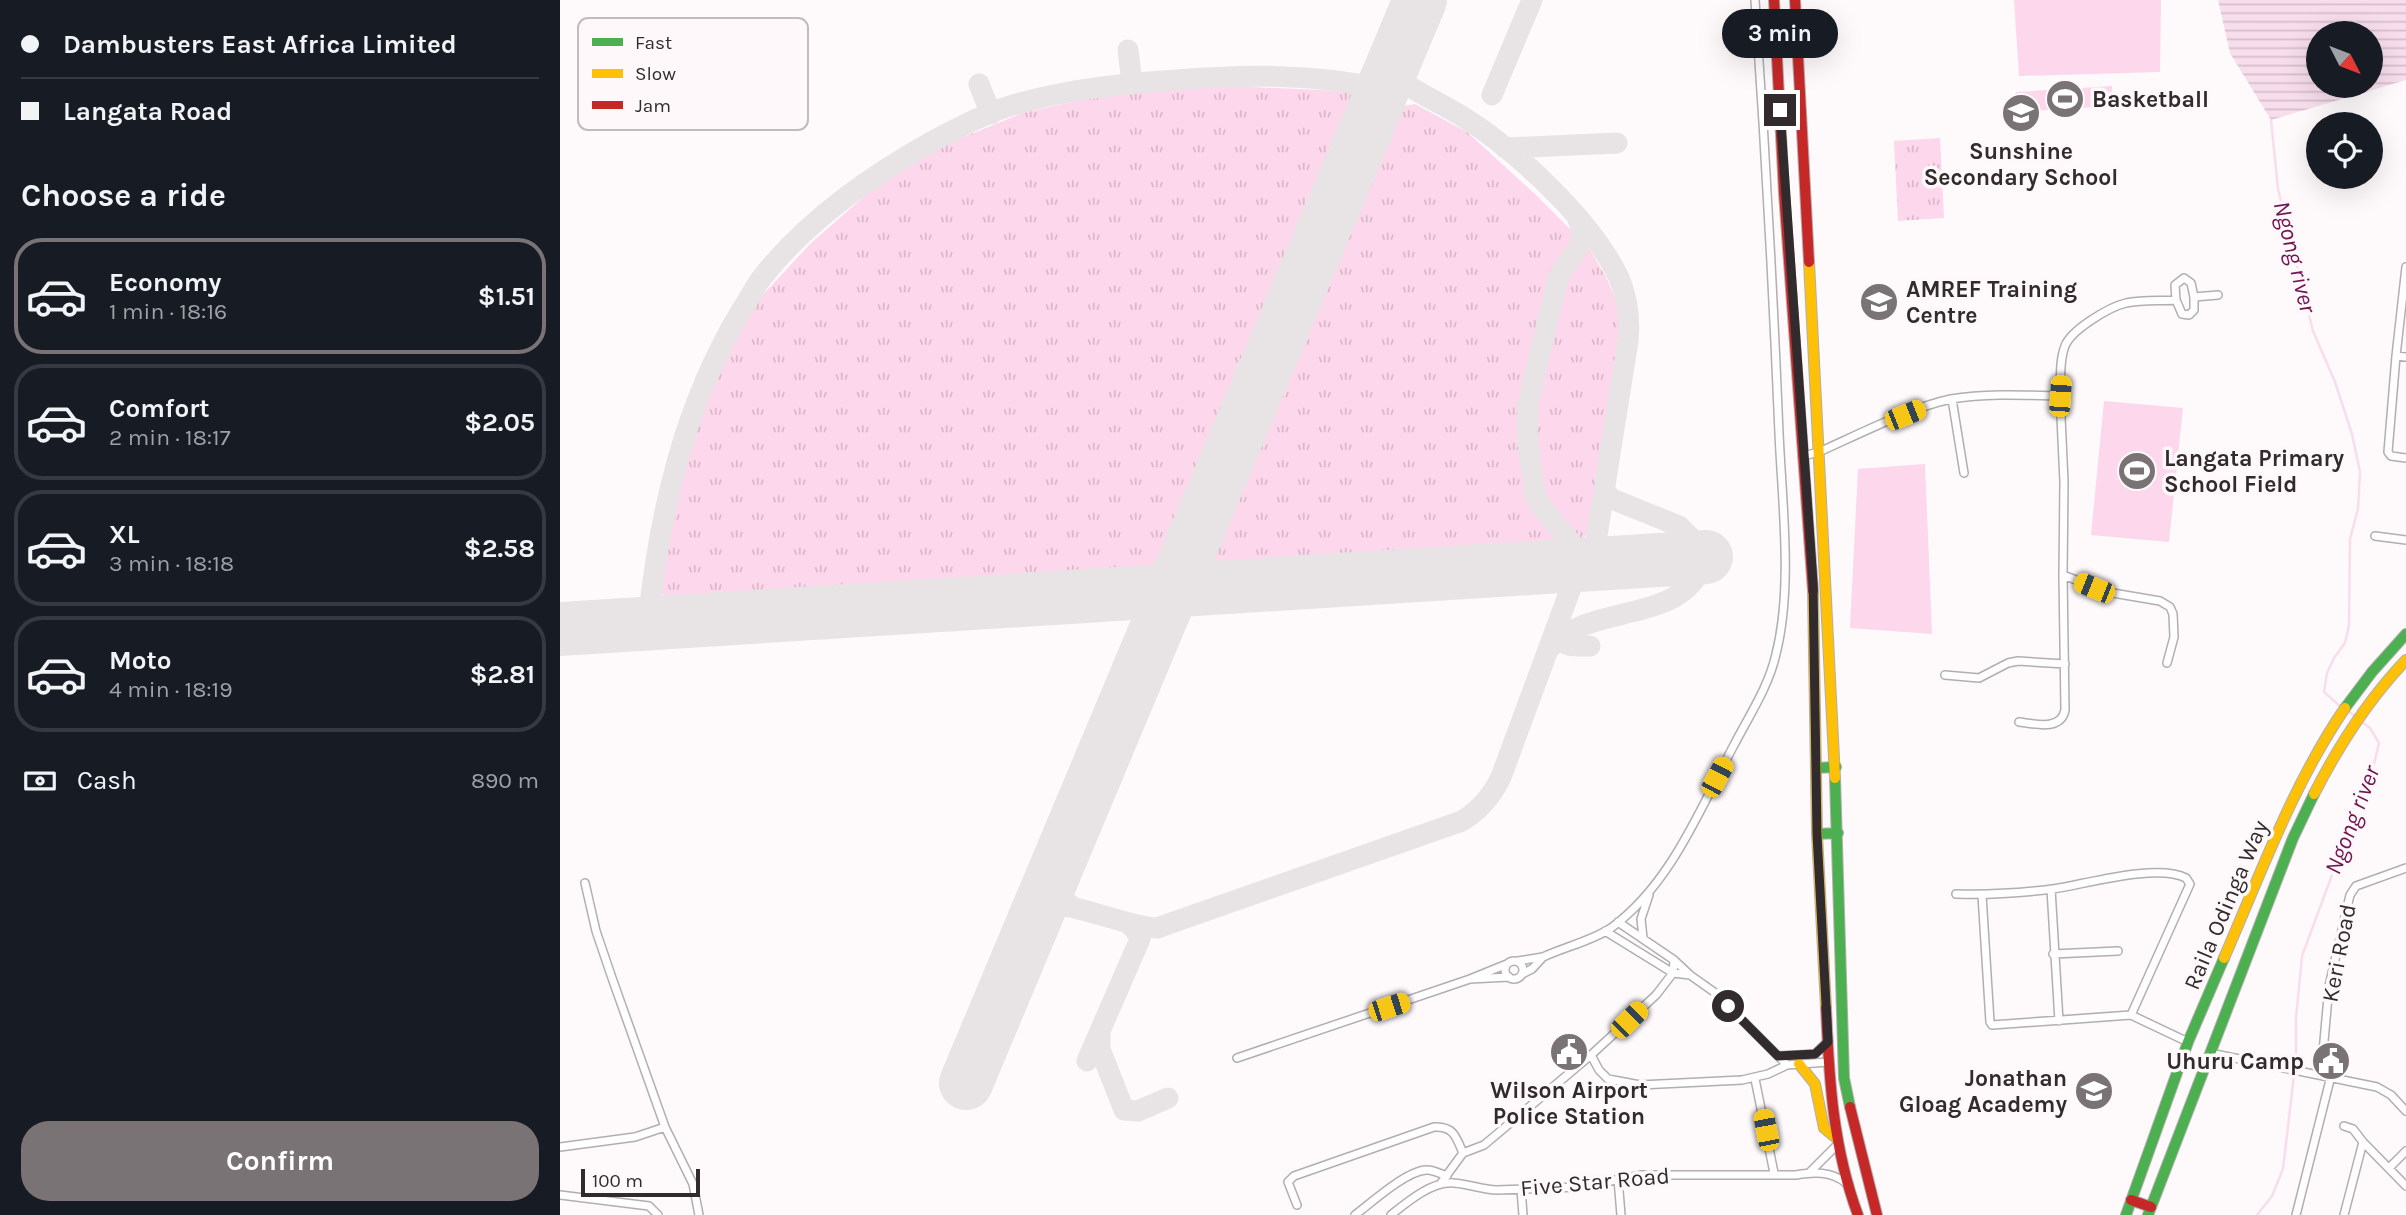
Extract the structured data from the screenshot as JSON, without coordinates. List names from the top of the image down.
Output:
{
  "streets": {
    "main road": ["Raila Odinga Way"],
    "street": ["Keri Road", "Five Star Road"]
  },
  "water": ["Ngong river"],
  "places": {
    "sports": ["Basketball", "Langata Primary School Field"],
    "school or university": ["Sunshine Secondary School", "AMREF Training Centre", "Jonathan Gloag Academy"],
    "public building": ["Wilson Airport Police Station", "Uhuru Camp"]
  },
  "legend": ["Fast", "Slow", "Jam"],
  "scale_bar": "100 m",
  "north": "bottom right",
  "page": {
    "banner": ["Dambusters East Africa Limited", "Langata Road"],
    "bubble": "3 min",
    "heading": "Choose a ride",
    "list": [
      {
        "name": "Economy",
        "note": "1 min · 18:16",
        "value": "$1.51"
      },
      {
        "name": "Comfort",
        "note": "2 min · 18:17",
        "value": "$2.05"
      },
      {
        "name": "XL",
        "note": "3 min · 18:18",
        "value": "$2.58"
      },
      {
        "name": "Moto",
        "note": "4 min · 18:19",
        "value": "$2.81"
      }
    ],
    "pay": ["Cash", "890 m"],
    "buttons": "Confirm",
    "scale": "100 m"
  }
}
